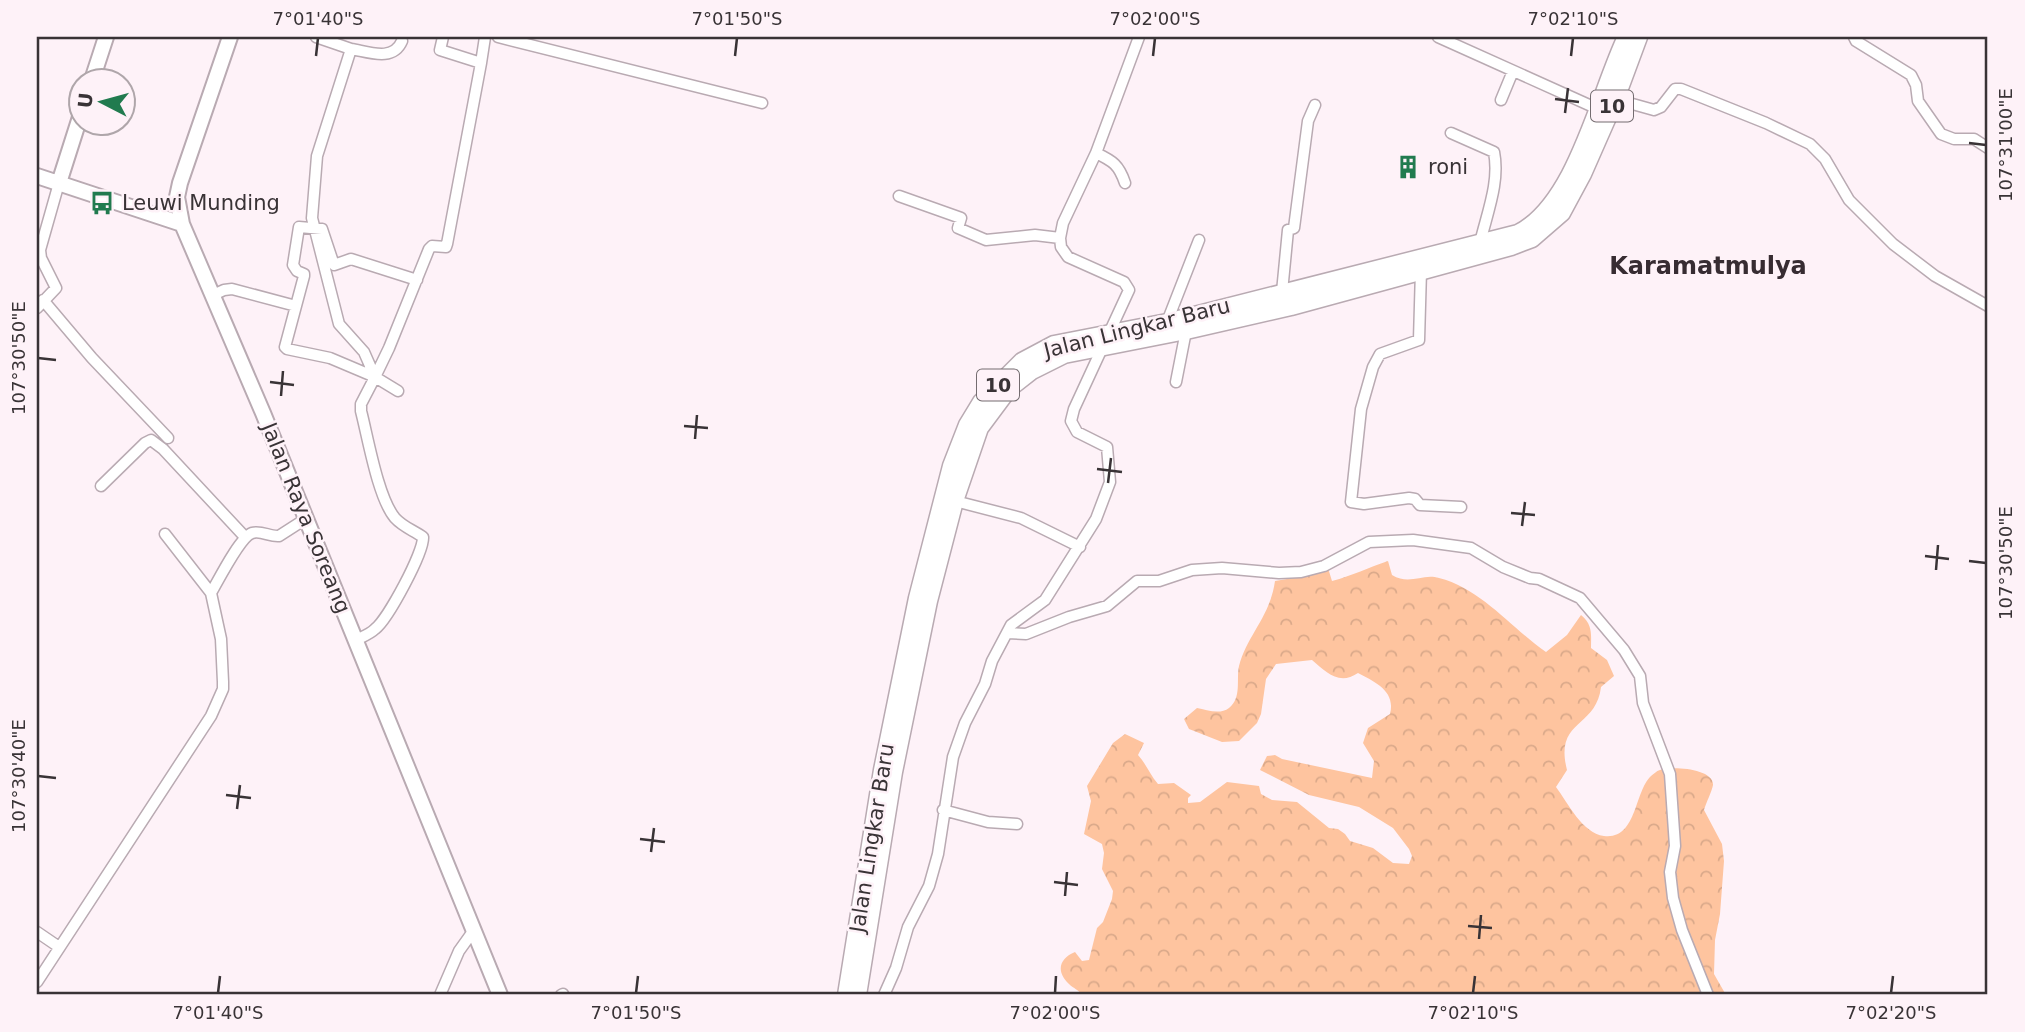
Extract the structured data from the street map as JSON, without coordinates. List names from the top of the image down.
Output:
{
  "streets": {
    "highway": ["10", "Jalan Lingkar Baru"],
    "main road": ["Jalan Raya Soreang"]
  },
  "districts": ["Karamatmulya"],
  "places": {
    "building": ["roni"],
    "bus stop": ["Leuwi Munding"]
  },
  "north": "left",
  "coordinates": [
    "7°01'40\"S",
    "7°01'50\"S",
    "7°02'00\"S",
    "7°02'10\"S",
    "107°31'00\"E",
    "107°30'50\"E",
    "107°30'40\"E",
    "7°02'20\"S"
  ]
}
